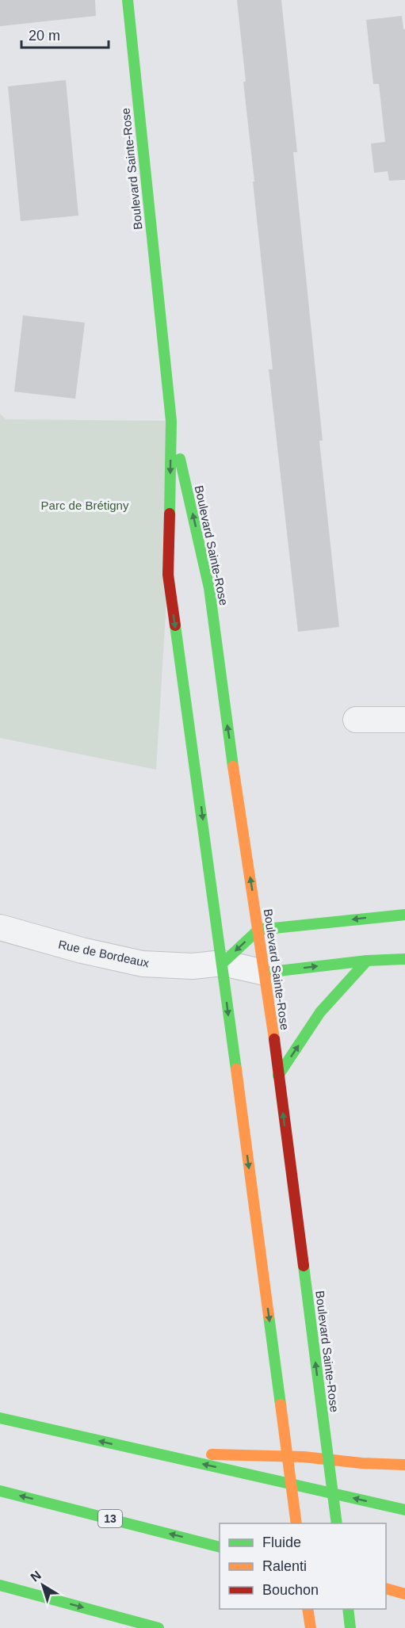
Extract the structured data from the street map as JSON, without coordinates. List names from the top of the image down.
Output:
{
  "streets": {
    "main road": ["Boulevard Sainte-Rose", "13"],
    "street": ["Rue de Bordeaux"]
  },
  "crossings": [
    ["Boulevard Sainte-Rose", "Rue de Bordeaux"]
  ],
  "parks": ["Parc de Brétigny"],
  "legend": ["Fluide", "Ralenti", "Bouchon"],
  "scale_bar": "20 m",
  "north": "top left"
}
